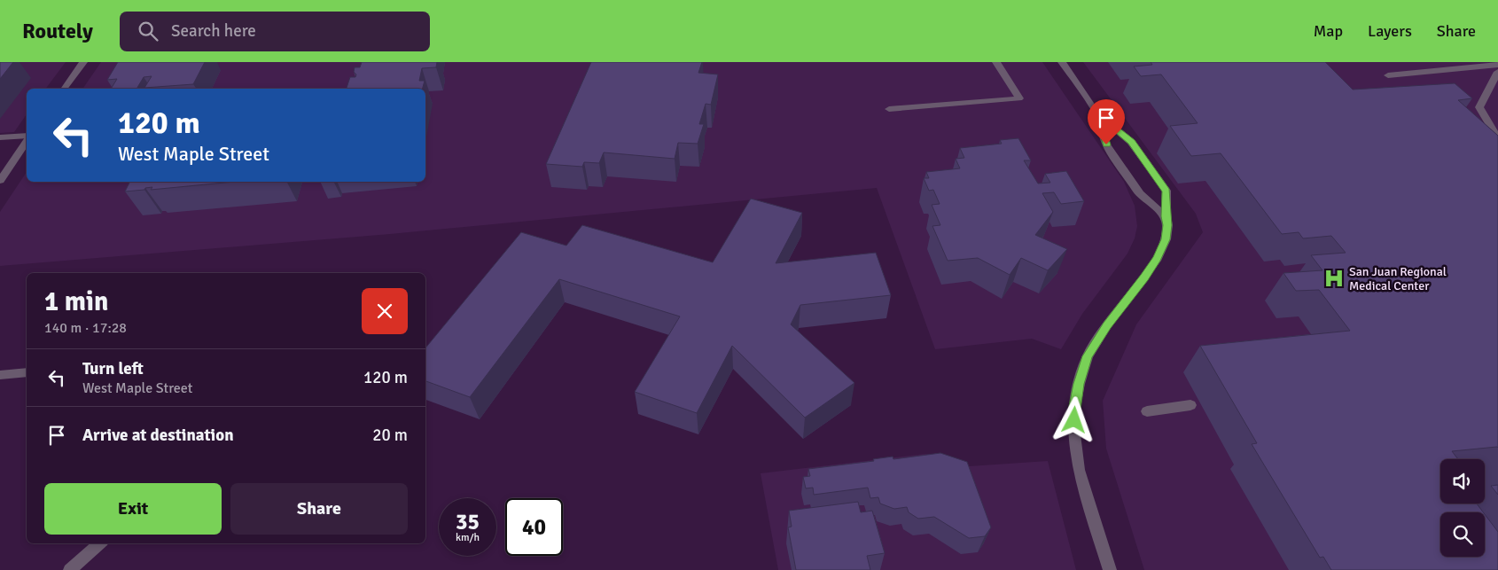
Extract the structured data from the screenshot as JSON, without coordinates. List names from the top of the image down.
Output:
{
  "places": {
    "hospital": ["San Juan Regional Medical Center"]
  },
  "page": {
    "header": "Routely",
    "search": "Search here",
    "nav": ["Map", "Layers", "Share"],
    "turn": ["120 m", "West Maple Street"],
    "heading": ["1 min", "140 m · 17:28"],
    "list": [
      {
        "name": "Turn left",
        "note": "West Maple Street",
        "value": "120 m"
      },
      {
        "name": "Arrive at destination",
        "value": "20 m"
      }
    ],
    "buttons": ["Exit", "Share"],
    "speed": "35 km/h",
    "limit": "40"
  }
}
